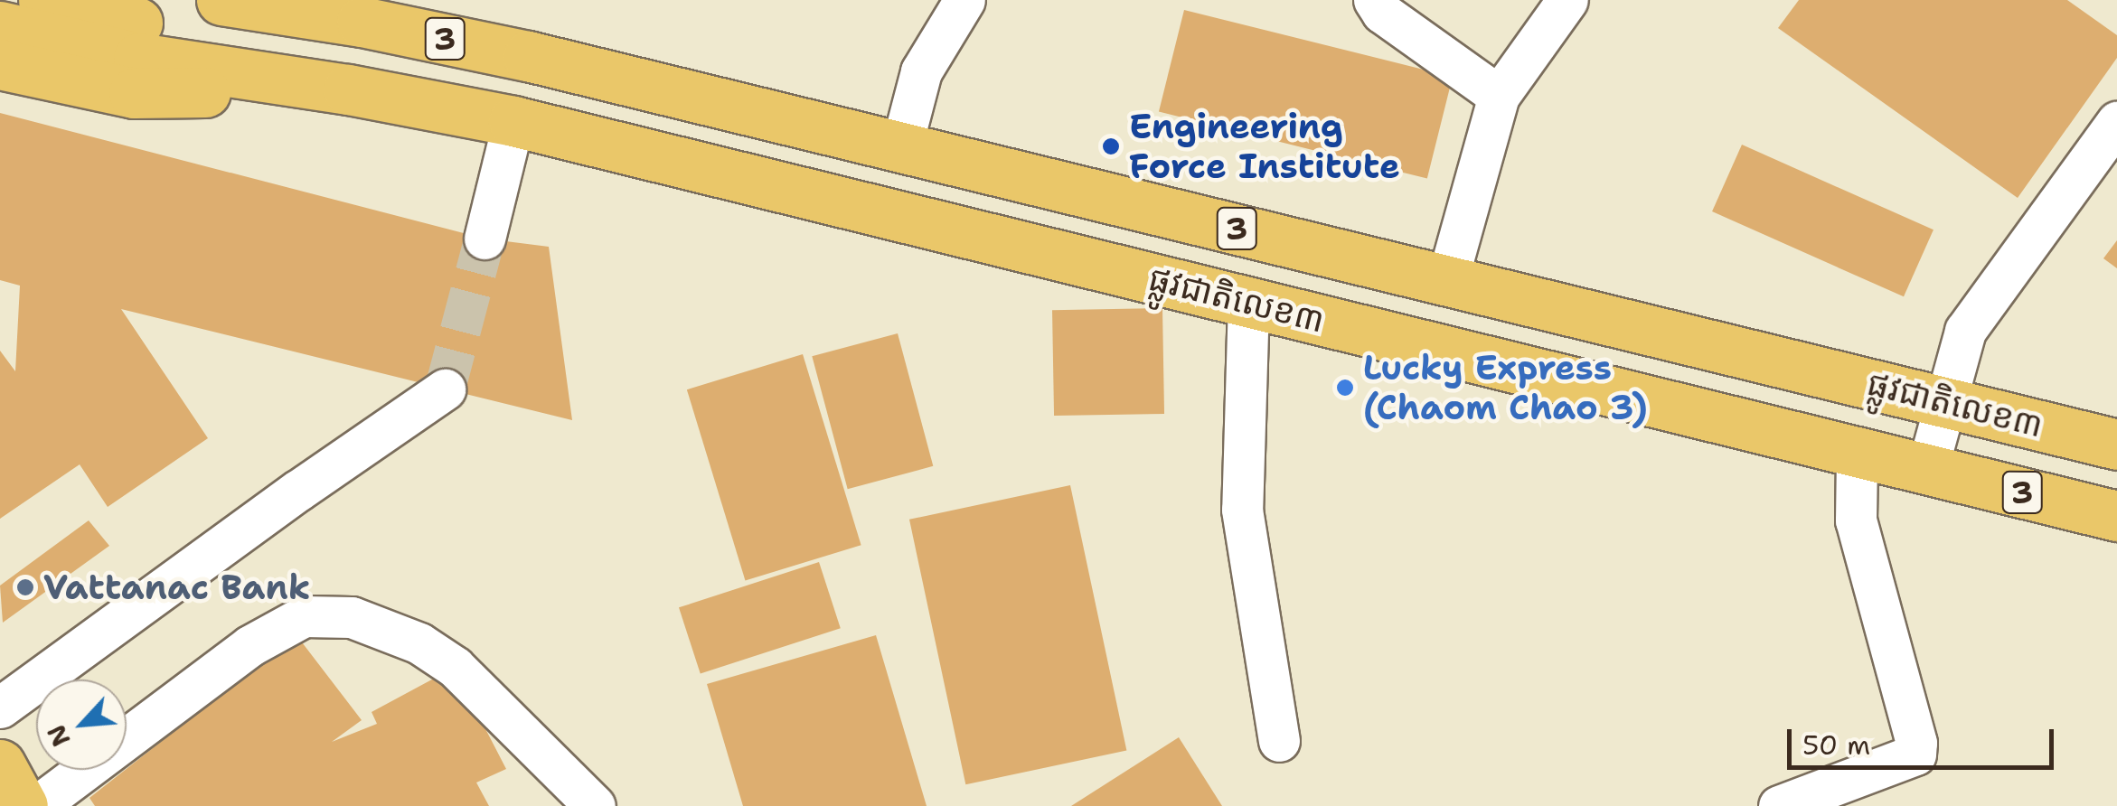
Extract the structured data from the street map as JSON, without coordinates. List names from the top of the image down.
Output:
{
  "streets": {
    "highway": ["3", "ផ្លូវជាតិលេខ៣"]
  },
  "places": ["Engineering Force Institute", "Lucky Express (Chaom Chao 3)", "Vattanac Bank"],
  "scale_bar": "50 m",
  "north": "bottom left"
}
